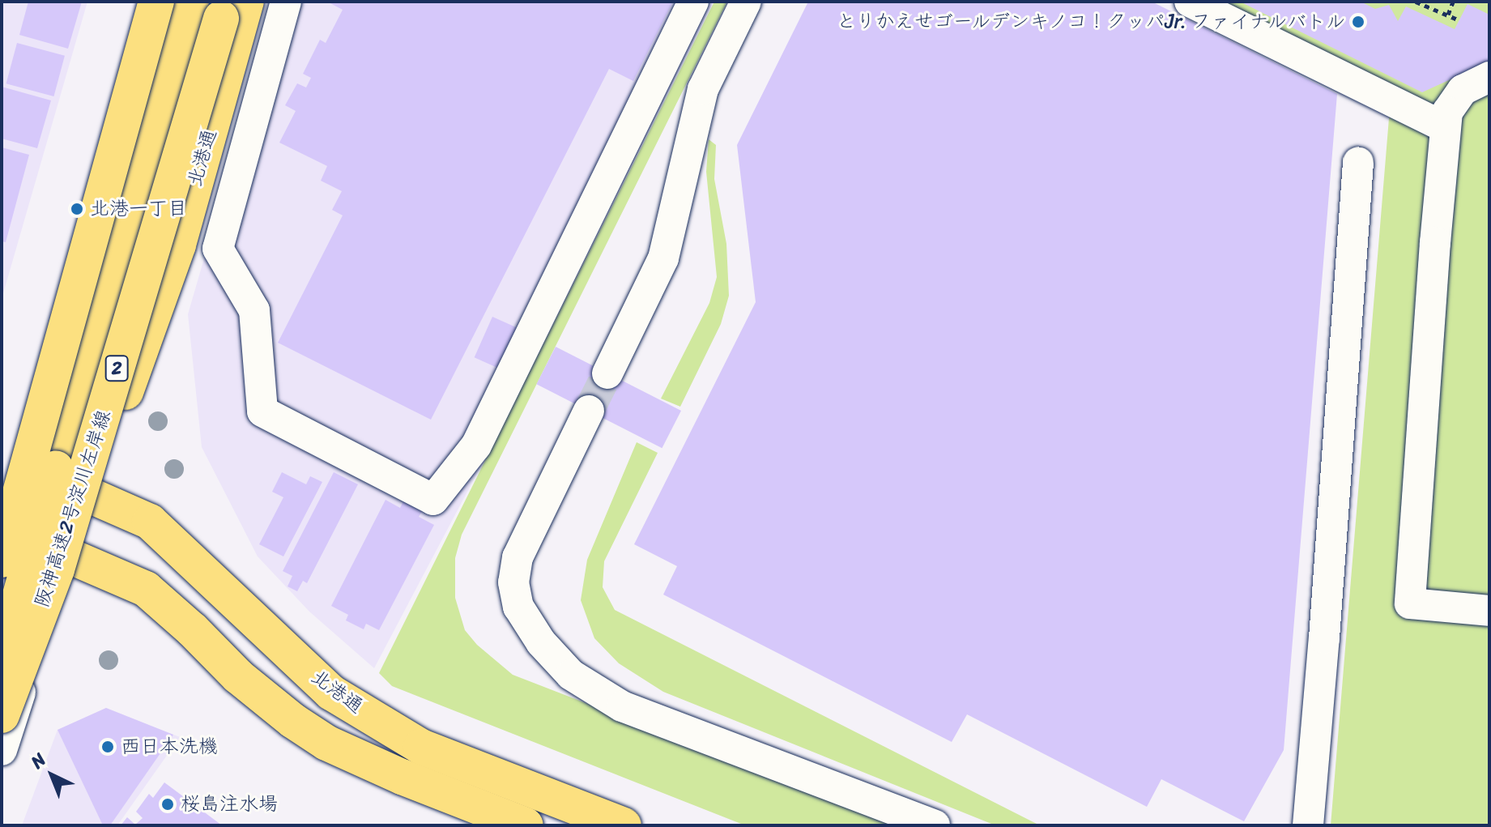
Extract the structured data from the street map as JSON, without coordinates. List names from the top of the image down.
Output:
{
  "streets": {
    "main road": ["北港通", "2", "阪神高速2号淀川左岸線"]
  },
  "places": [
    "とりかえせゴールデンキノコ！クッパJr. ファイナルバトル",
    "北港一丁目",
    "西日本洗機",
    "桜島注水場"
  ],
  "north": "top left"
}
